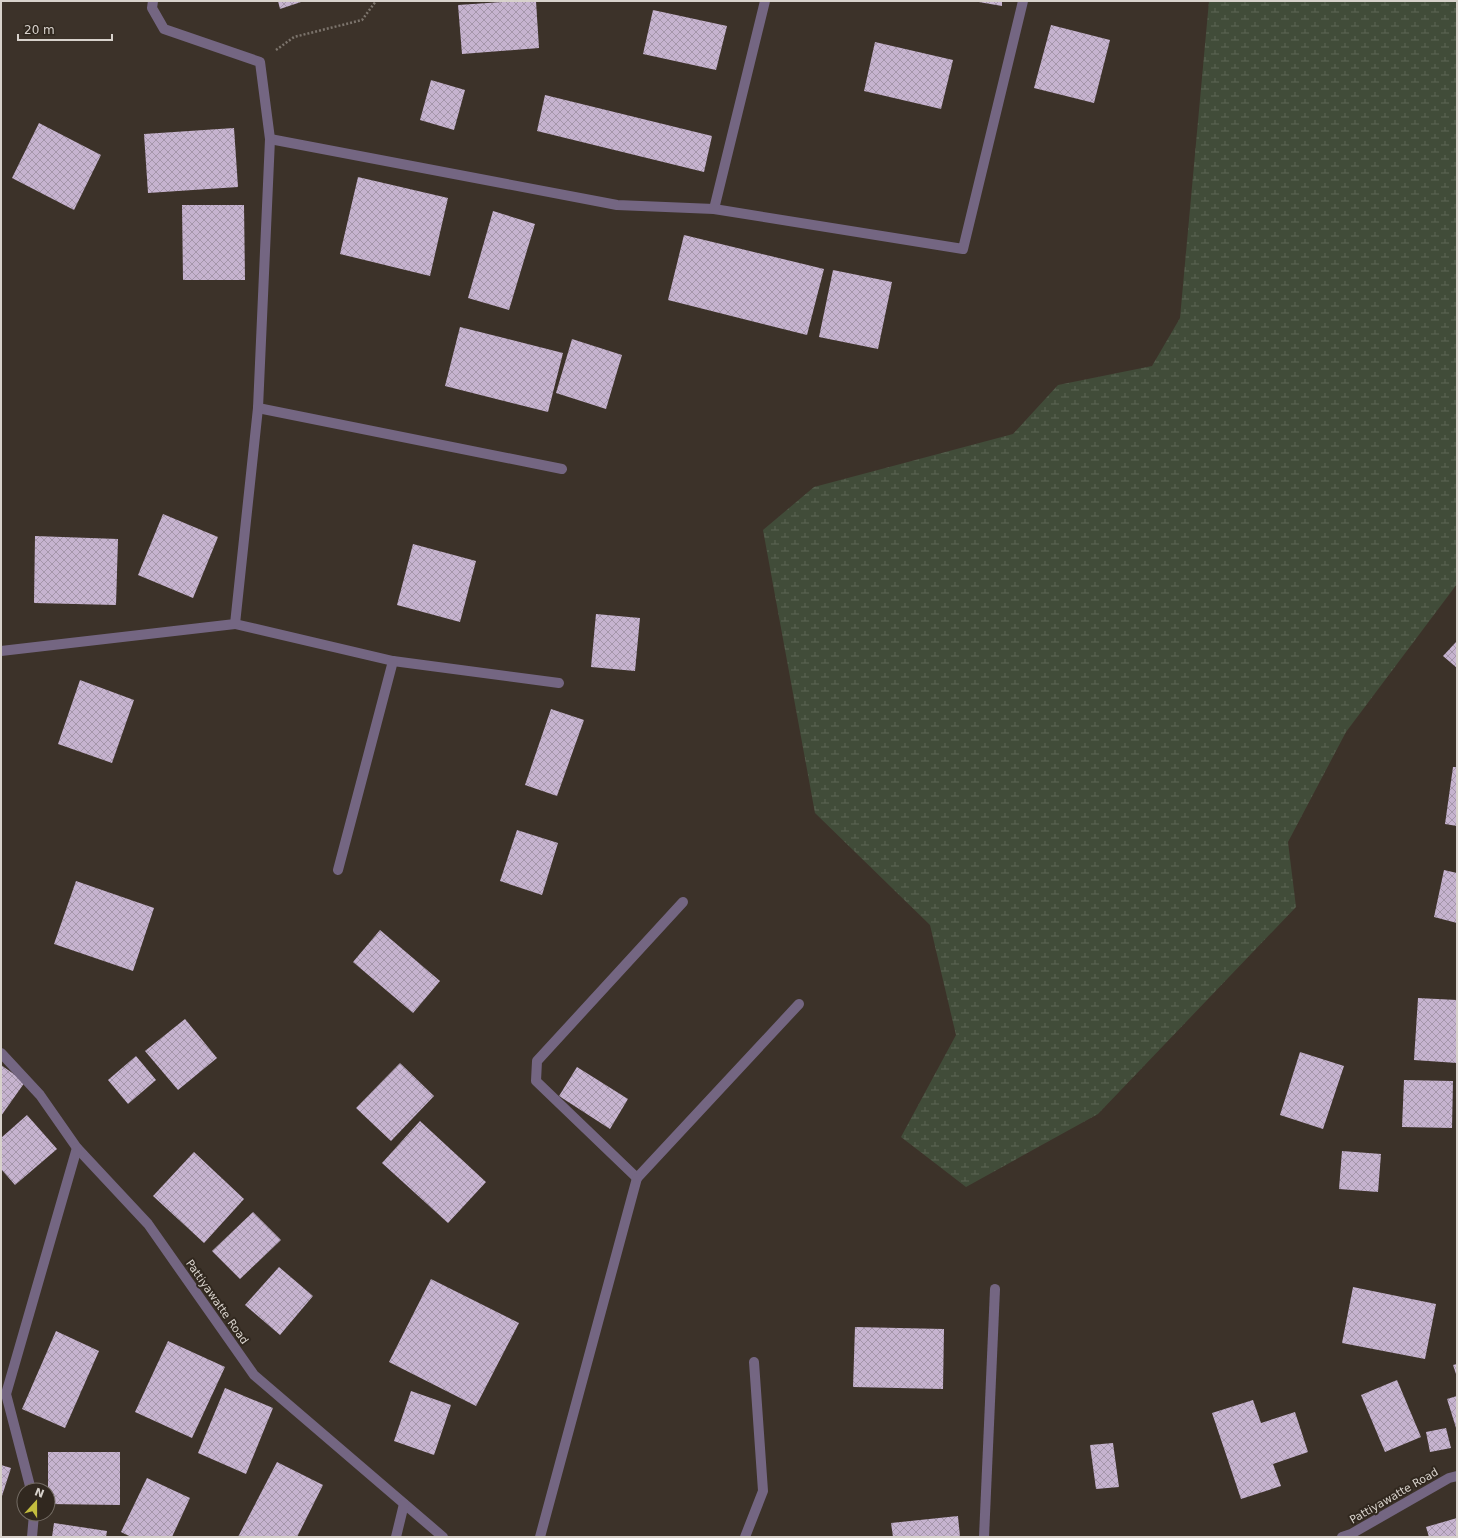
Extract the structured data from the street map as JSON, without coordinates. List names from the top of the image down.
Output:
{
  "streets": {
    "street": ["Pattiyawatte Road"]
  },
  "scale_bar": "20 m",
  "north": "top"
}
